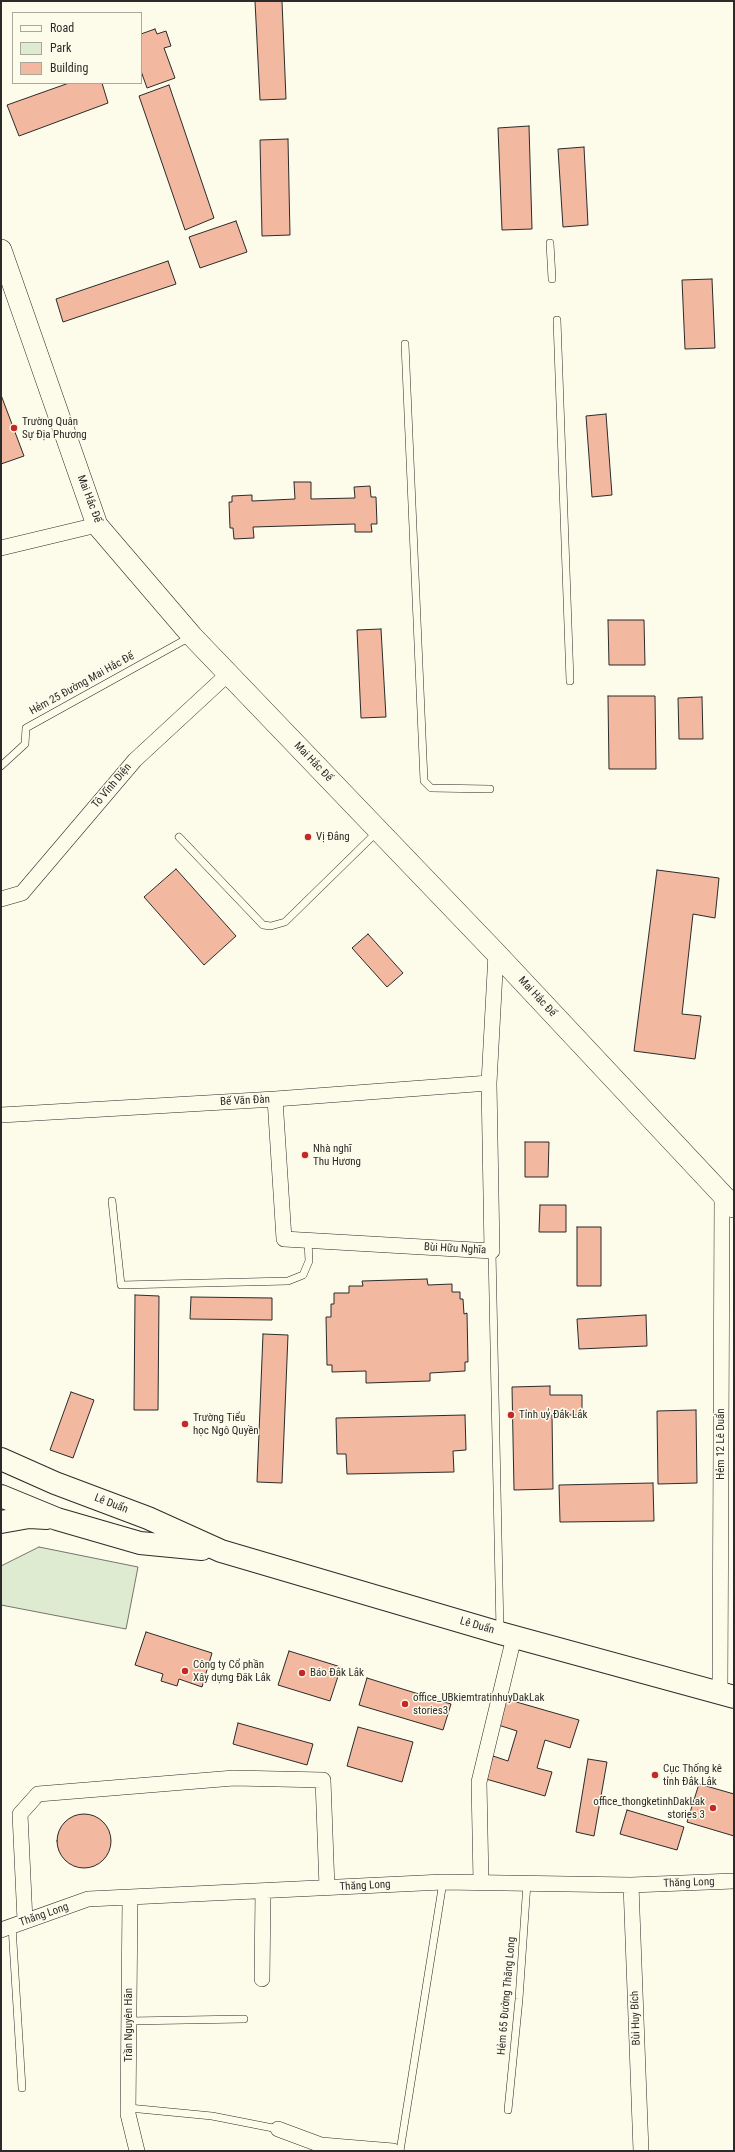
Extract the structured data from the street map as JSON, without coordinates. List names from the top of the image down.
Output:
{
  "streets": {
    "main road": ["Lê Duẩn"],
    "street": [
      "Mai Hắc Đế",
      "Tô Vĩnh Diện",
      "Bế Văn Đàn",
      "Bùi Hữu Nghĩa",
      "Hẻm 12 Lê Duẩn",
      "Thăng Long",
      "Bùi Huy Bích",
      "Trần Nguyên Hãn"
    ],
    "lane": ["Hẻm 25 Đường Mai Hắc Đế", "Hẻm 65 Đường Thăng Long"]
  },
  "crossings": [
    ["Mai Hắc Đế", "Hẻm 25 Đường Mai Hắc Đế"],
    ["Mai Hắc Đế", "Tô Vĩnh Diện"],
    ["Mai Hắc Đế", "Bùi Hữu Nghĩa"],
    ["Mai Hắc Đế", "Hẻm 12 Lê Duẩn"],
    ["Bế Văn Đàn", "Bùi Hữu Nghĩa"],
    ["Hẻm 12 Lê Duẩn", "Lê Duẩn"],
    ["Thăng Long", "Hẻm 65 Đường Thăng Long"],
    ["Thăng Long", "Bùi Huy Bích"],
    ["Thăng Long", "Trần Nguyên Hãn"]
  ],
  "places": [
    "Trường Quân Sự Địa Phương",
    "Vị Đắng",
    "Nhà nghĩ Thu Hương",
    "Tỉnh uỷ Đắk Lắk",
    "Trường Tiểu học Ngô Quyền",
    "Công ty Cổ phần Xây dựng Đăk Lắk",
    "Báo Đắk Lắk",
    "office_UBkiemtratinhuyDakLak stories3",
    "Cục Thống kê tỉnh Đắk Lắk",
    "office_thongketinhDakLak stories 3"
  ],
  "legend": ["Road", "Park", "Building"]
}
